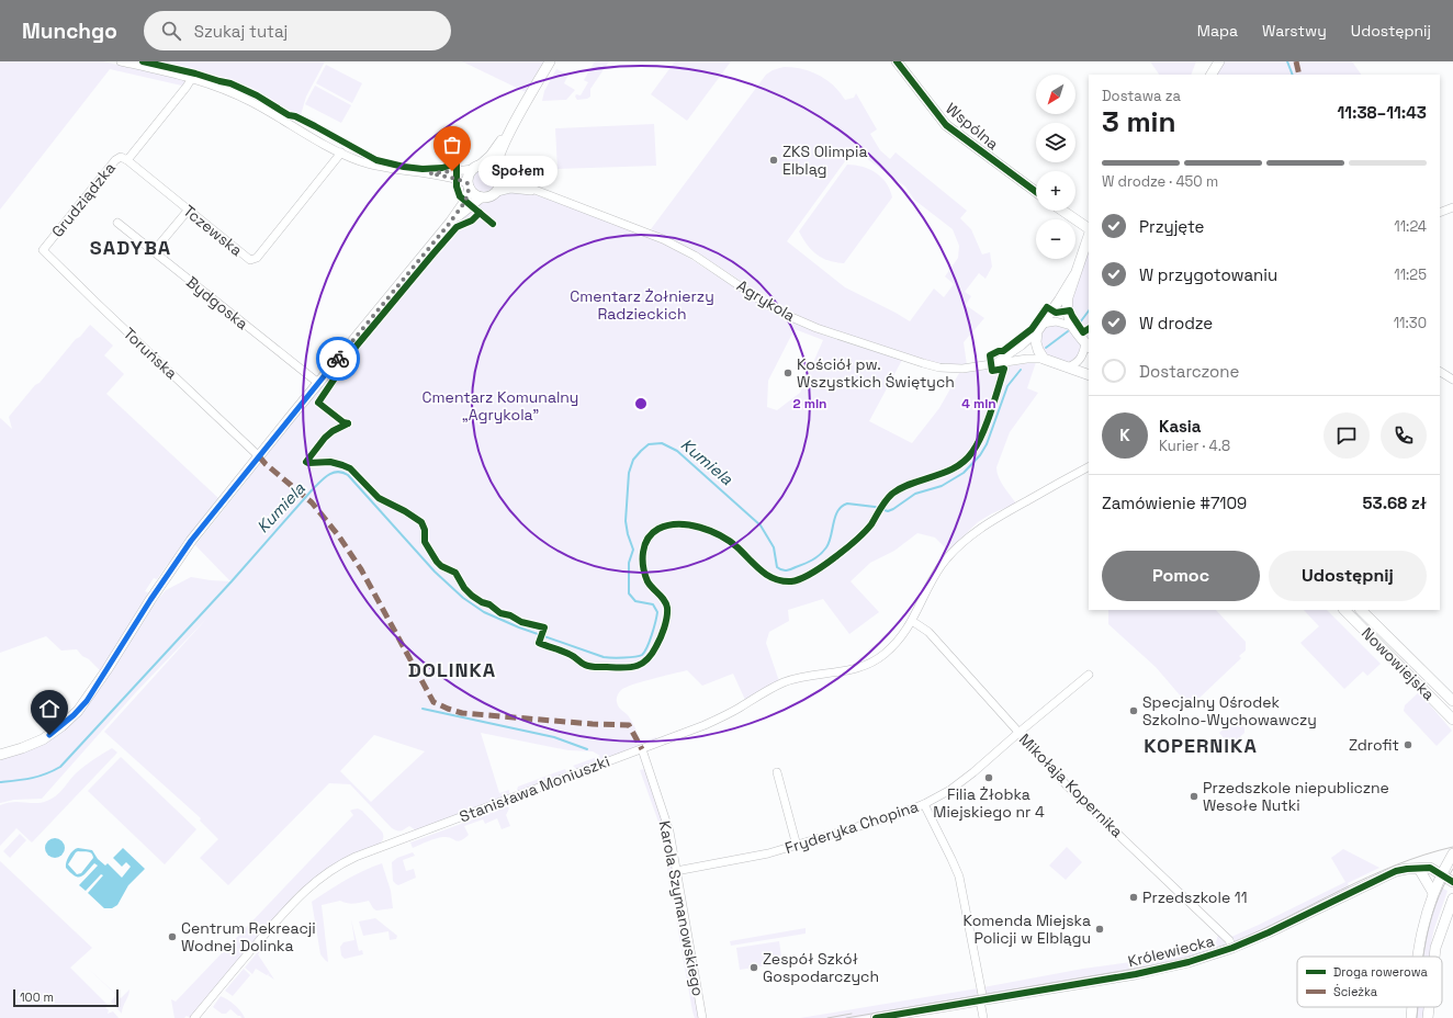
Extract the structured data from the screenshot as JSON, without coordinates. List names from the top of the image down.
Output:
{
  "streets": {
    "street": [
      "Wspólna",
      "Grudziądzka",
      "Tczewska",
      "Agrykola",
      "Bydgoska",
      "Toruńska",
      "Nowowiejska",
      "Mikołaja Kopernika",
      "Stanisława Moniuszki",
      "Fryderyka Chopina",
      "Karola Szymanowskiego",
      "Królewiecka"
    ]
  },
  "crossings": [
    ["Grudziądzka", "Tczewska"],
    ["Grudziądzka", "Toruńska"],
    ["Mikołaja Kopernika", "Stanisława Moniuszki"],
    ["Mikołaja Kopernika", "Fryderyka Chopina"],
    ["Mikołaja Kopernika", "Królewiecka"],
    ["Stanisława Moniuszki", "Karola Szymanowskiego"],
    ["Fryderyka Chopina", "Karola Szymanowskiego"]
  ],
  "districts": ["SADYBA", "DOLINKA", "KOPERNIKA"],
  "water": ["Kumiela"],
  "parks": ["Cmentarz Żołnierzy Radzieckich", "Cmentarz Komunalny „Agrykola”"],
  "places": [
    "ZKS Olimpia Elbląg",
    "Społem",
    "Kościół pw. Wszystkich Świętych",
    "Specjalny Ośrodek Szkolno-Wychowawczy",
    "Zdrofit",
    "Filia Żłobka Miejskiego nr 4",
    "Przedszkole niepubliczne Wesołe Nutki",
    "Przedszkole 11",
    "Komenda Miejska Policji w Elblągu",
    "Centrum Rekreacji Wodnej Dolinka",
    "Zespół Szkół Gospodarczych"
  ],
  "legend": ["Droga rowerowa", "Ścieżka"],
  "scale_bar": "100 m",
  "north": "bottom left",
  "page": {
    "header": "Munchgo",
    "search": "Szukaj tutaj",
    "nav": ["Mapa", "Warstwy", "Udostępnij"],
    "map_buttons": ["+", "−"],
    "heading": ["3 min", "Dostawa za", "11:38–11:43"],
    "panel": [
      "Kasia",
      "Kurier · 4.8",
      "Zamówienie #7109",
      "53.68 zł"
    ],
    "bar": "W drodze · 450 m",
    "bubble": "Społem",
    "list": [
      ["Przyjęte", "11:24"],
      ["W przygotowaniu", "11:25"],
      ["W drodze", "11:30"],
      "Dostarczone"
    ],
    "round": "K",
    "buttons": ["Pomoc", "Udostępnij"],
    "scale": "100 m"
  },
  "rings": ["2 min", "4 min"]
}
